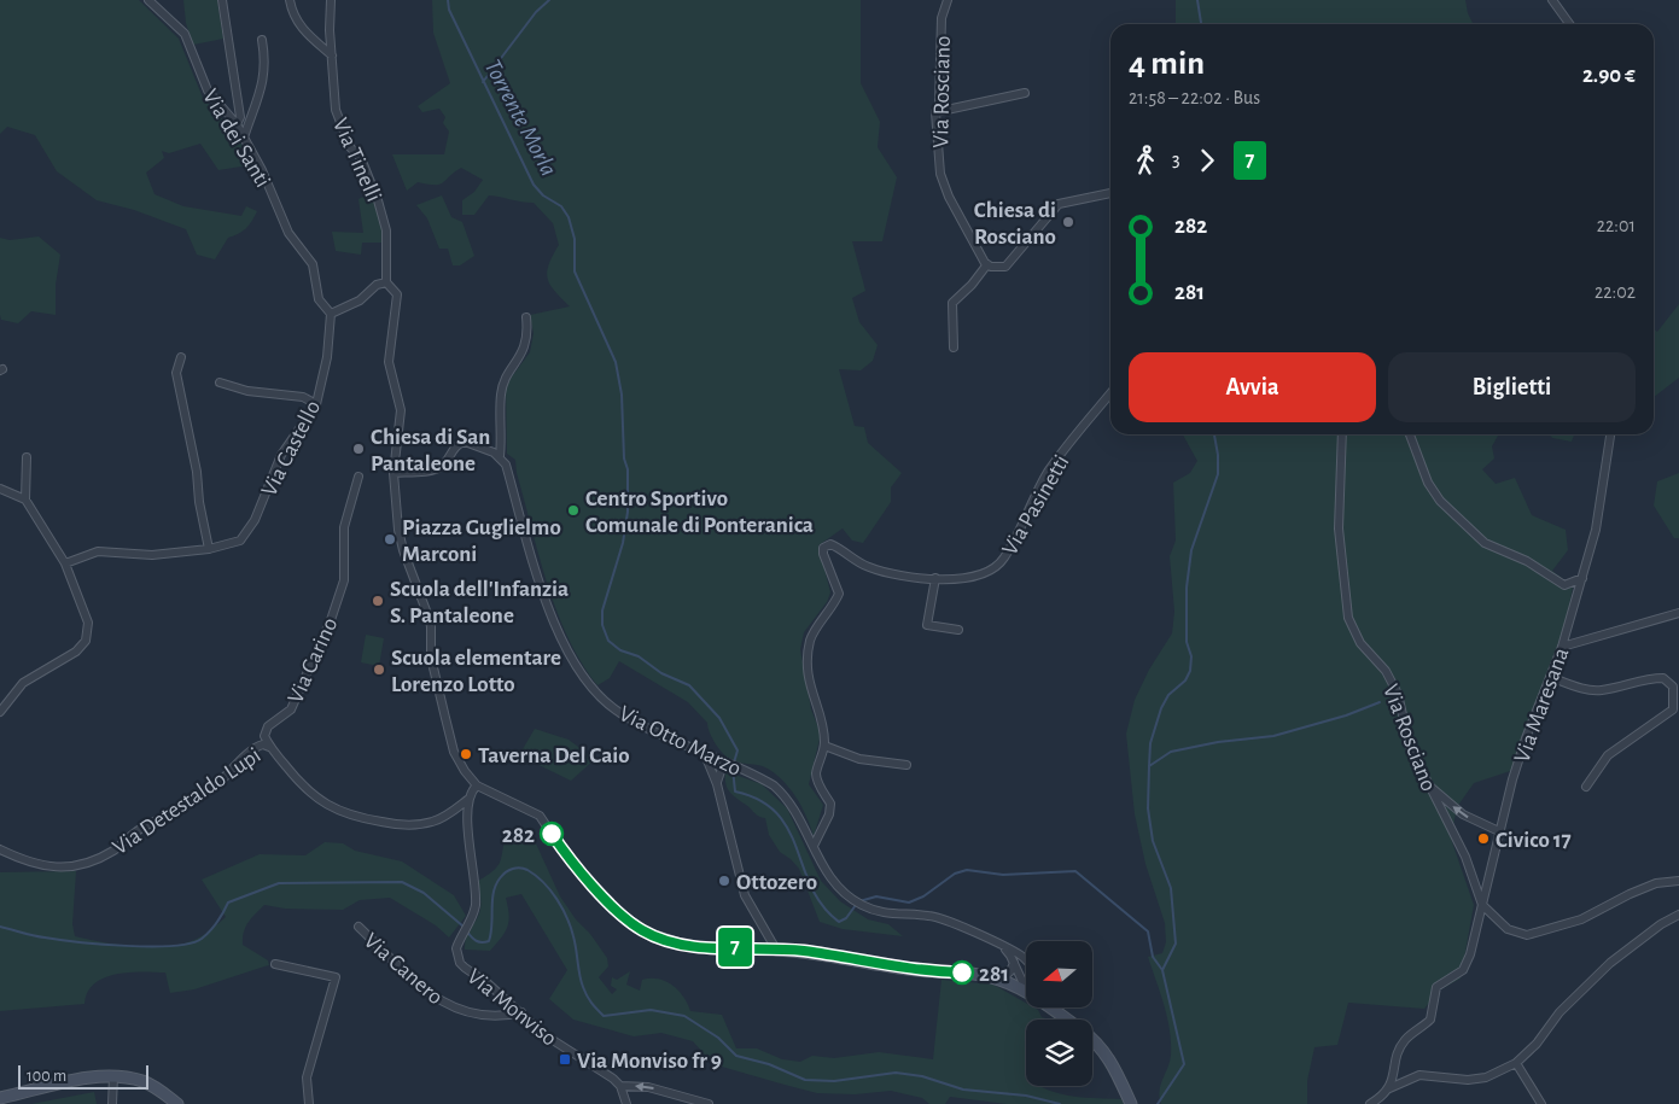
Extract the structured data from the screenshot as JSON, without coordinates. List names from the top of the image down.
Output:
{
  "streets": {
    "street": [
      "Via Rosciano",
      "Via dei Santi",
      "Via Tinelli",
      "Via Castello",
      "Via Pasinetti",
      "Via Carino",
      "Via Maresana",
      "Via Otto Marzo",
      "Via Detestaldo Lupi",
      "Via Canero",
      "Via Monviso"
    ]
  },
  "crossings": [
    ["Via Rosciano", "Via Maresana"],
    ["Via dei Santi", "Via Castello"],
    ["Via Pasinetti", "Via Otto Marzo"],
    ["Via Carino", "Via Detestaldo Lupi"],
    ["Via Canero", "Via Monviso"]
  ],
  "water": ["Torrente Morla"],
  "places": {
    "other": [
      "Chiesa di Rosciano",
      "Chiesa di San Pantaleone",
      "Centro Sportivo Comunale di Ponteranica",
      "Piazza Guglielmo Marconi",
      "Scuola dell'Infanzia S. Pantaleone",
      "Scuola elementare Lorenzo Lotto",
      "Taverna Del Caio",
      "282",
      "Civico 17",
      "Ottozero",
      "281"
    ],
    "transit": ["Via Monviso fr 9"]
  },
  "lines": ["bus line 7"],
  "scale_bar": "100 m",
  "north": "left",
  "page": {
    "on_map": "7",
    "heading": ["4 min", "21:58 – 22:02 · Bus", "2.90 €"],
    "legs": ["3", "7"],
    "list": [
      {
        "name": "282",
        "value": "22:01"
      },
      {
        "name": "281",
        "value": "22:02"
      }
    ],
    "buttons": ["Avvia", "Biglietti"],
    "scale": "100 m"
  }
}
